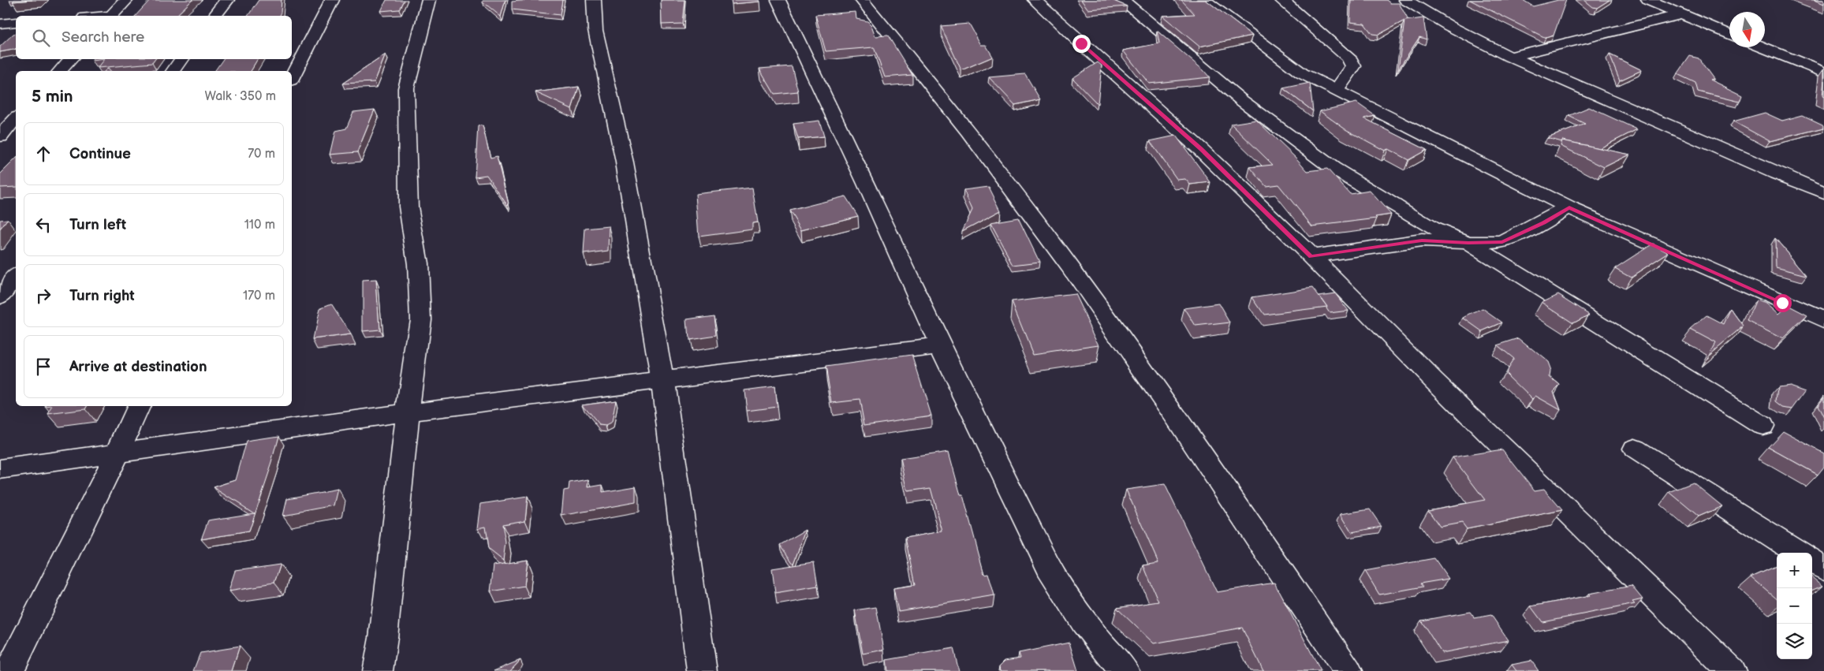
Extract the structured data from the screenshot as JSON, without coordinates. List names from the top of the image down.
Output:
{
  "north": "bottom",
  "page": {
    "search": "Search here",
    "heading": ["5 min", "Walk · 350 m"],
    "list": [
      ["Continue", "70 m"],
      ["Turn left", "110 m"],
      ["Turn right", "170 m"],
      "Arrive at destination"
    ],
    "map_buttons": ["+", "−"]
  }
}
